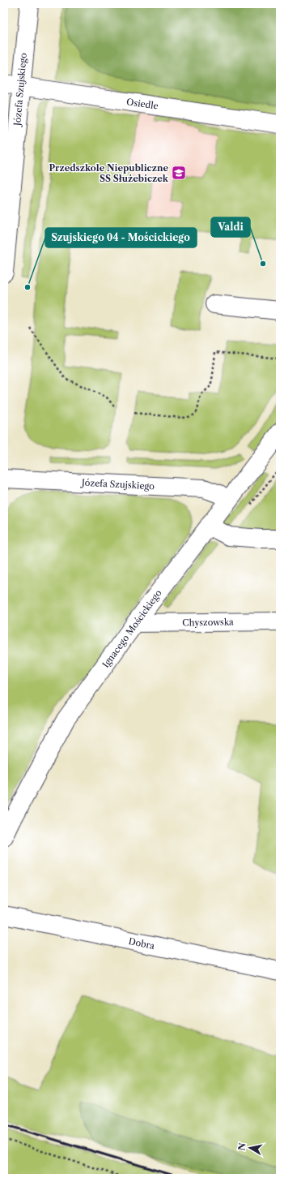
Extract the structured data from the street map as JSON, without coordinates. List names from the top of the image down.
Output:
{
  "streets": {
    "street": [
      "Józefa Szujskiego",
      "Osiedle",
      "Chyszowska",
      "Ignacego Mościckiego",
      "Dobra"
    ]
  },
  "crossings": [
    ["Józefa Szujskiego", "Osiedle"],
    ["Józefa Szujskiego", "Ignacego Mościckiego"],
    ["Chyszowska", "Ignacego Mościckiego"]
  ],
  "places": {
    "school or university": ["Przedszkole Niepubliczne SS Służebiczek"],
    "other": ["Valdi", "Szujskiego 04 - Mościckiego"]
  },
  "north": "left"
}
